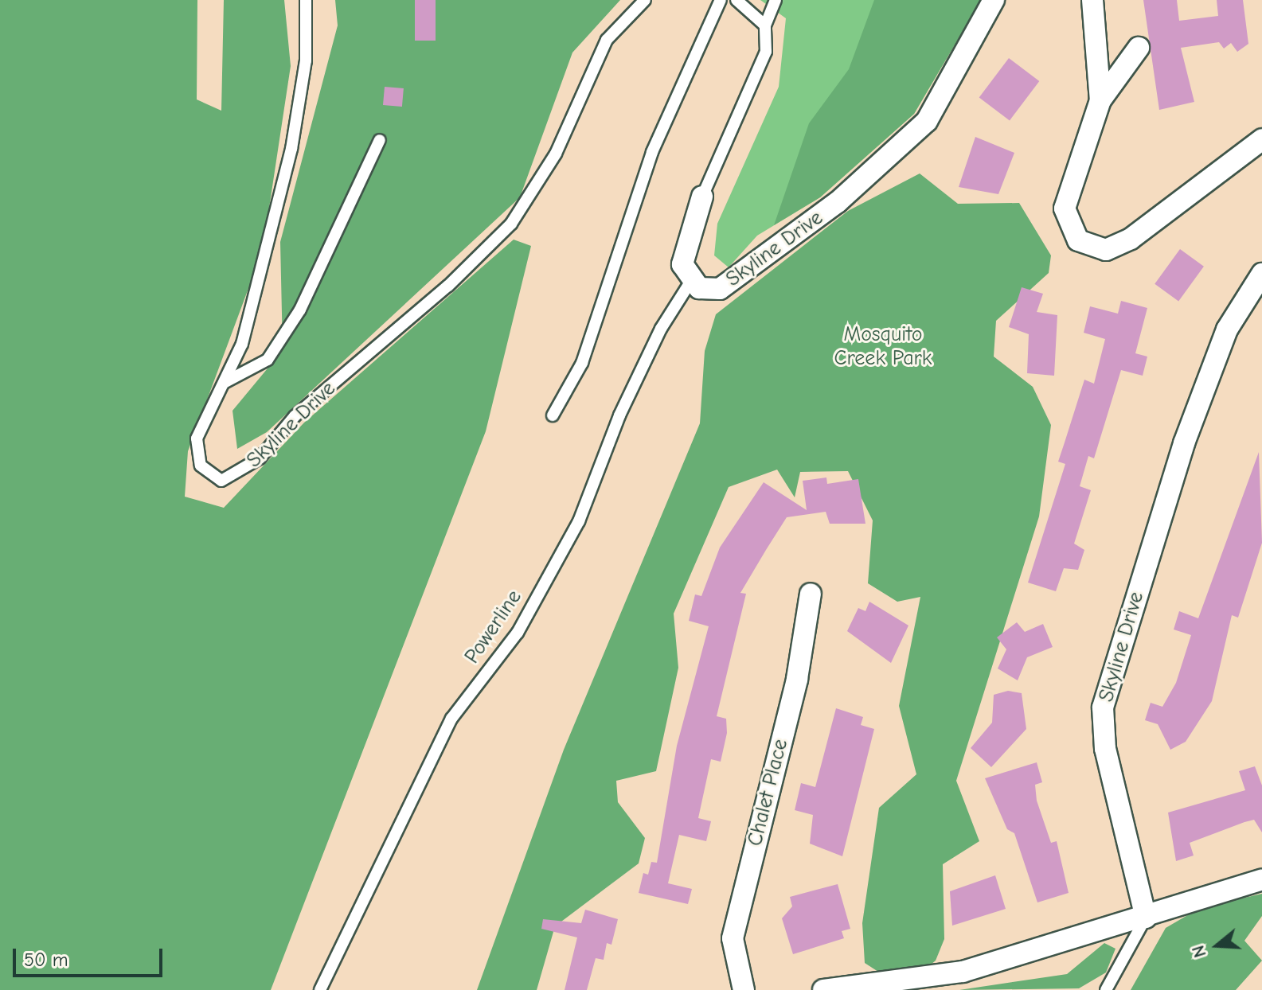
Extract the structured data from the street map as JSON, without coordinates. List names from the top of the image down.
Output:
{
  "streets": {
    "street": ["Skyline Drive", "Chalet Place"],
    "lane": ["Powerline"]
  },
  "crossings": [
    ["Skyline Drive", "Powerline"]
  ],
  "parks": ["Mosquito Creek Park"],
  "scale_bar": "50 m",
  "north": "left"
}
